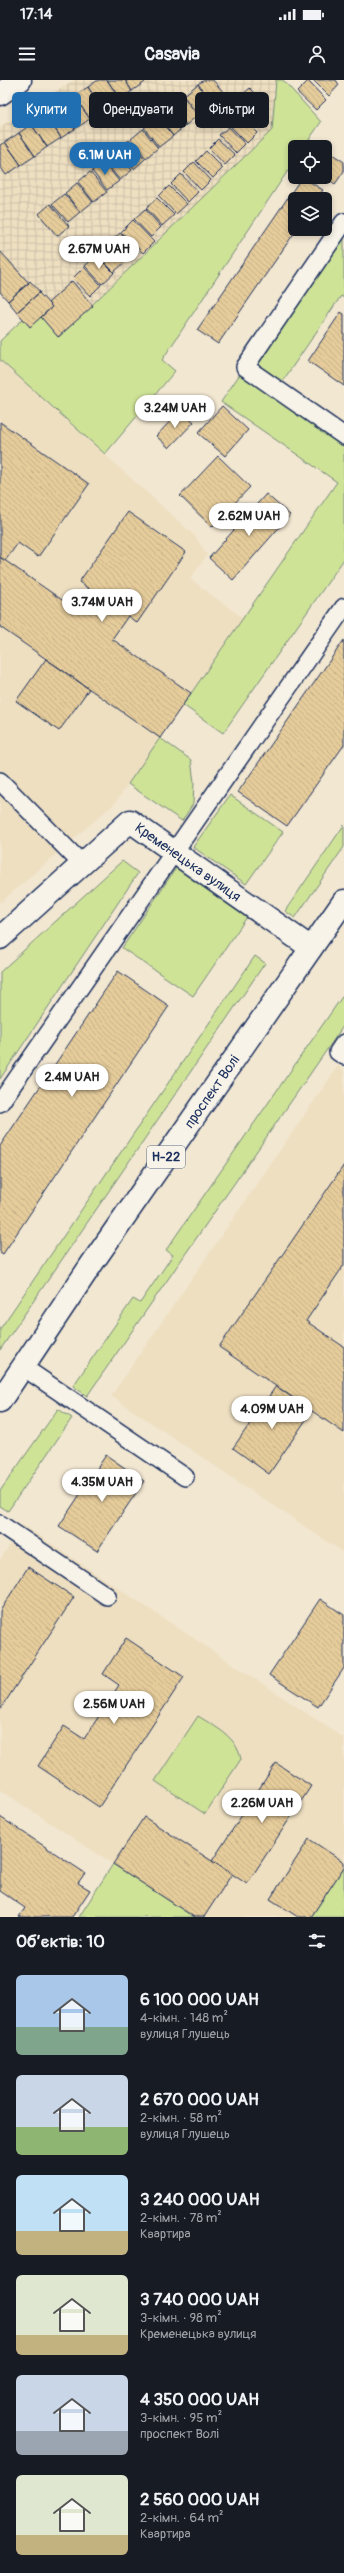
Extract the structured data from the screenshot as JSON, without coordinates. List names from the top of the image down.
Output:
{
  "streets": {
    "main road": ["Кременецька вулиця", "проспект Волі", "Н-22"]
  },
  "crossings": [
    ["Кременецька вулиця", "проспект Волі"]
  ],
  "page": {
    "status": "17:14",
    "header": "Casavia",
    "chip": ["Купити", "Орендувати", "Фільтри"],
    "price": [
      "6.1M UAH",
      "2.67M UAH",
      "3.24M UAH",
      "2.62M UAH",
      "3.74M UAH",
      "2.4M UAH",
      "4.09M UAH",
      "4.35M UAH",
      "2.56M UAH",
      "2.26M UAH"
    ],
    "heading": "Об’єктів: 10",
    "list": [
      {
        "name": "6 100 000 UAH",
        "note": "4-кімн. · 148 m² · вулиця Глушець"
      },
      {
        "name": "2 670 000 UAH",
        "note": "2-кімн. · 58 m² · вулиця Глушець"
      },
      {
        "name": "3 240 000 UAH",
        "note": "2-кімн. · 78 m² · Квартира"
      },
      {
        "name": "3 740 000 UAH",
        "note": "3-кімн. · 98 m² · Кременецька вулиця"
      },
      {
        "name": "4 350 000 UAH",
        "note": "3-кімн. · 95 m² · проспект Волі"
      },
      {
        "name": "2 560 000 UAH",
        "note": "2-кімн. · 64 m² · Квартира"
      }
    ]
  }
}
